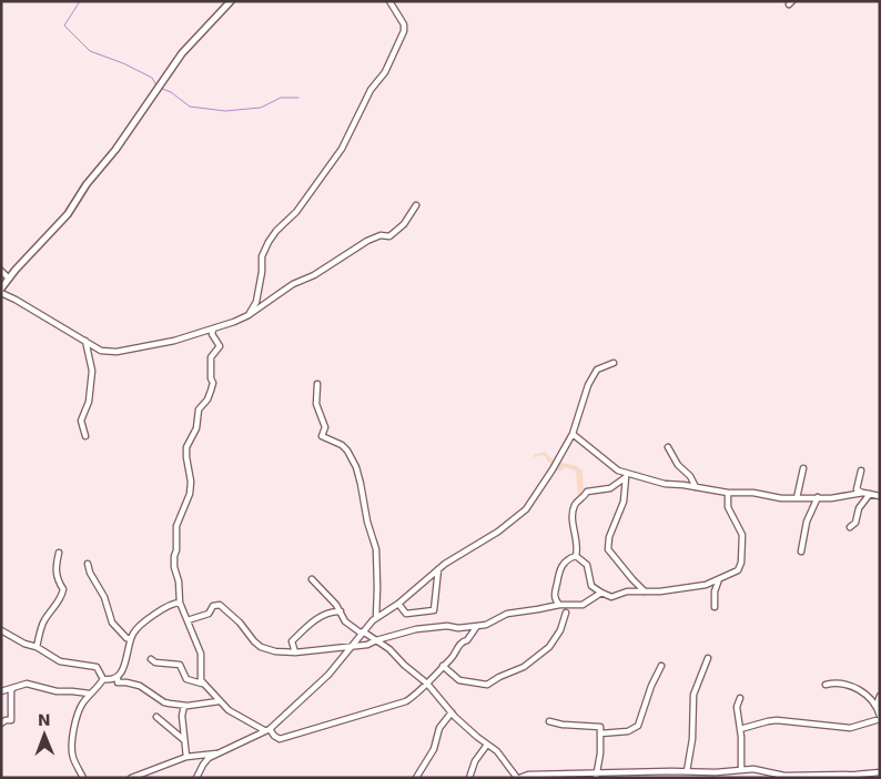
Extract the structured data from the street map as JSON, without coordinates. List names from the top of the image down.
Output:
{
  "north": "top"
}
